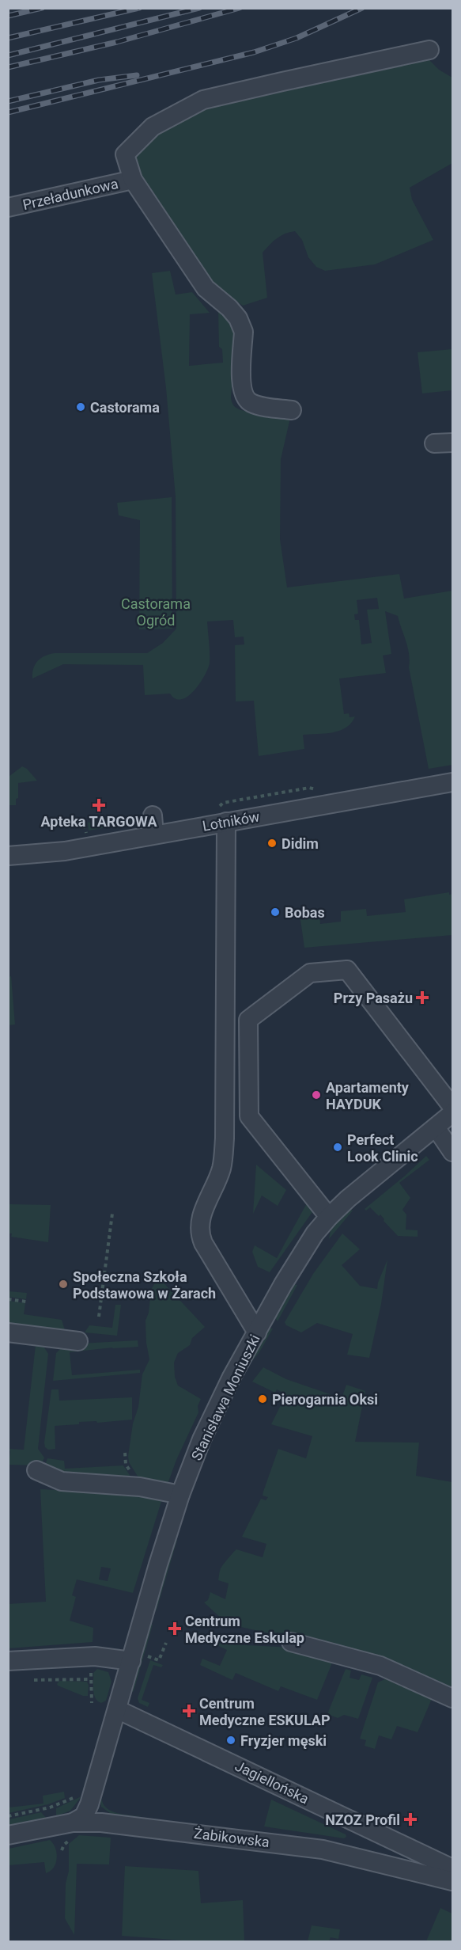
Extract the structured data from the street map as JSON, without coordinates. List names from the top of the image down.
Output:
{
  "streets": {
    "street": [
      "Przeładunkowa",
      "Lotników",
      "Stanisława Moniuszki",
      "Jagiellońska",
      "Żabikowska"
    ]
  },
  "crossings": [
    ["Stanisława Moniuszki", "Jagiellońska"],
    ["Stanisława Moniuszki", "Żabikowska"]
  ],
  "parks": ["Castorama Ogród"],
  "places": {
    "other": [
      "Castorama",
      "Didim",
      "Bobas",
      "Apartamenty HAYDUK",
      "Perfect Look Clinic",
      "Społeczna Szkoła Podstawowa w Żarach",
      "Pierogarnia Oksi",
      "Fryzjer męski"
    ],
    "health": [
      "Apteka TARGOWA",
      "Przy Pasażu",
      "Centrum Medyczne Eskulap",
      "Centrum Medyczne ESKULAP",
      "NZOZ Profil"
    ]
  }
}
